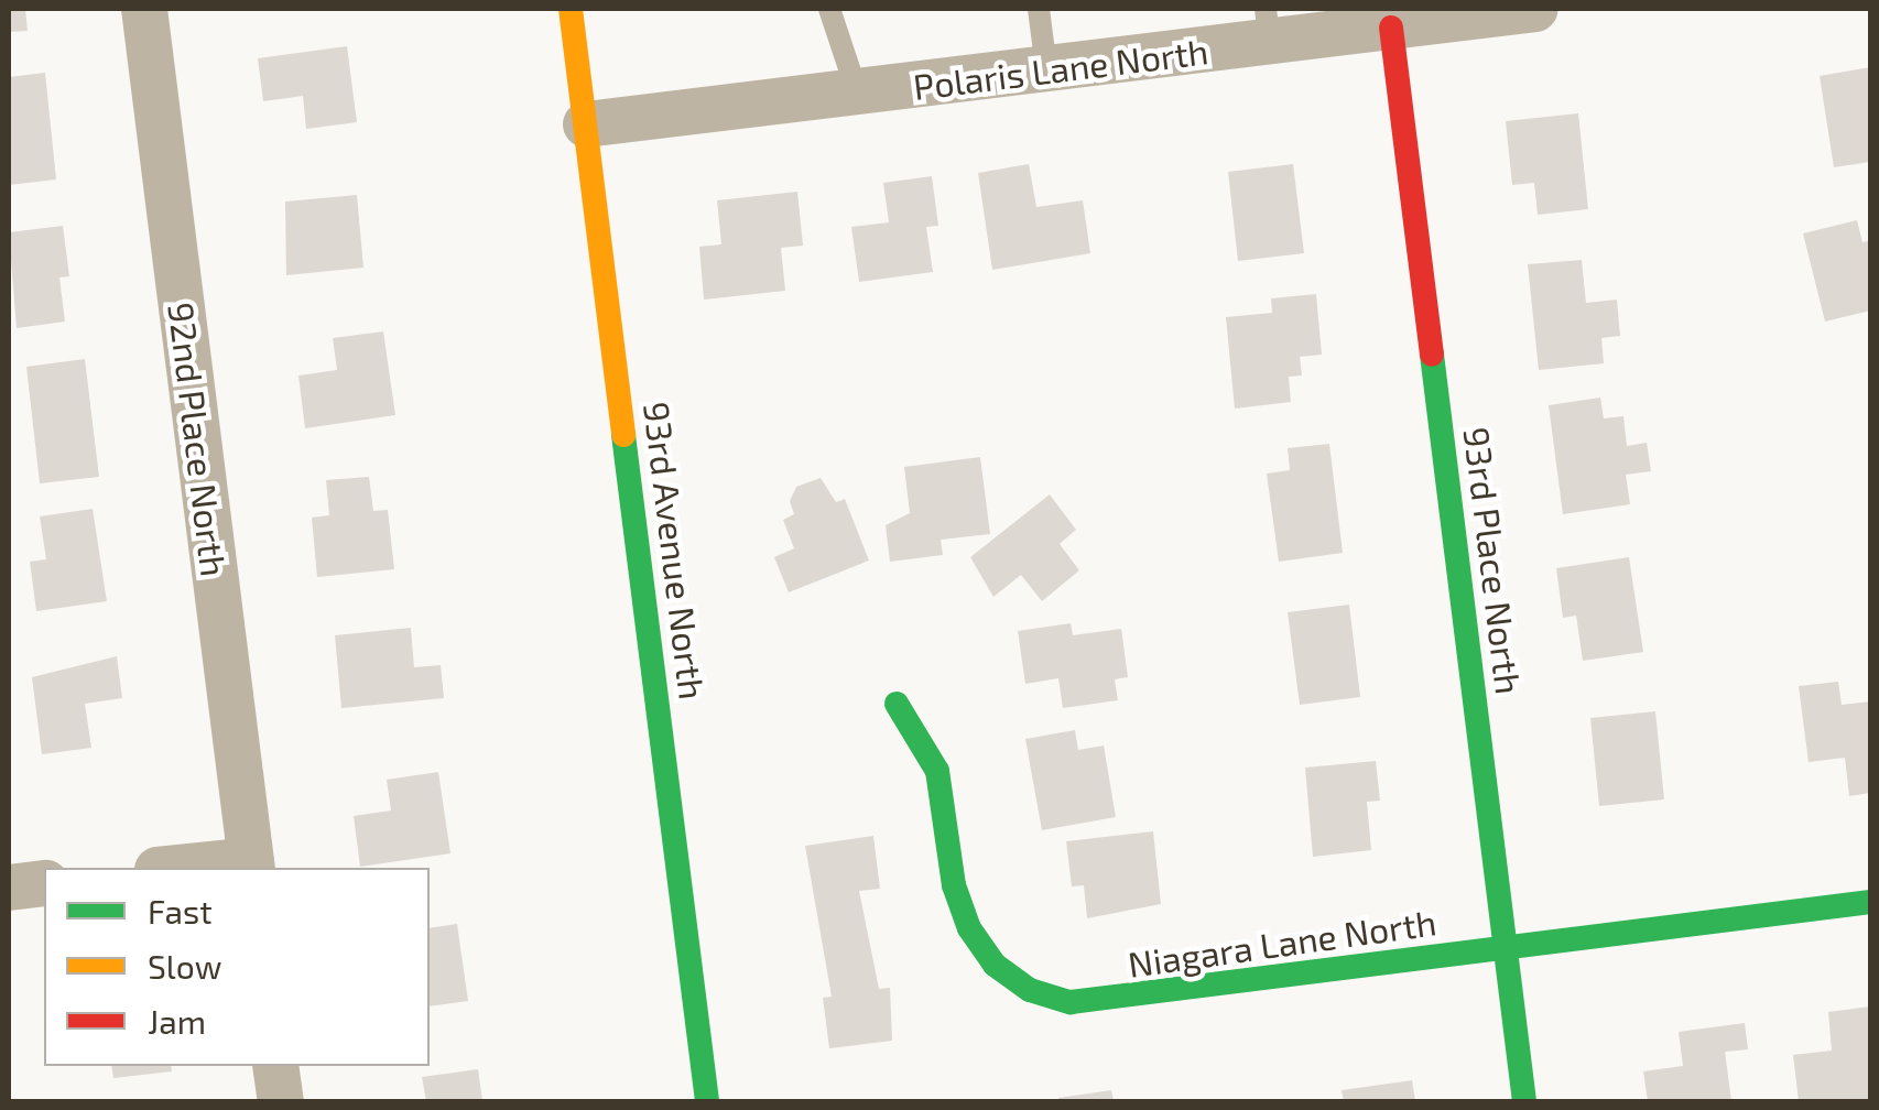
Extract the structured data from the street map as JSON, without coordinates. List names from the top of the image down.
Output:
{
  "streets": {
    "street": [
      "Polaris Lane North",
      "92nd Place North",
      "93rd Avenue North",
      "93rd Place North",
      "Niagara Lane North"
    ]
  },
  "crossings": [
    ["Polaris Lane North", "93rd Avenue North"],
    ["Polaris Lane North", "93rd Place North"],
    ["93rd Place North", "Niagara Lane North"]
  ],
  "legend": ["Fast", "Slow", "Jam"]
}
